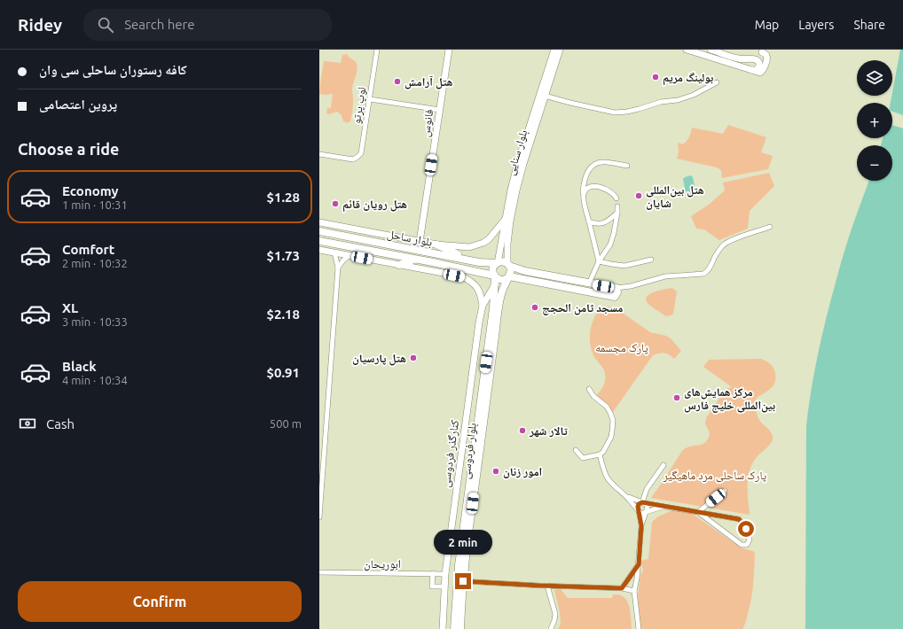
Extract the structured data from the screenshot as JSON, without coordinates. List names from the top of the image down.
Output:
{
  "streets": {
    "main road": ["بلوار ساحل", "بلوار فردوسی"],
    "street": [
      "لوپ پرتو",
      "فانوس",
      "بلوار سنایی",
      "کنارگذر فردوسی",
      "ابوریحان"
    ]
  },
  "crossings": [
    ["بلوار سنایی", "بلوار ساحل"],
    ["بلوار سنایی", "بلوار فردوسی"],
    ["بلوار ساحل", "بلوار فردوسی"],
    ["بلوار فردوسی", "کنارگذر فردوسی"],
    ["کنارگذر فردوسی", "ابوریحان"]
  ],
  "parks": ["پارک مجسمه", "پارک ساحلی مرد ماهیگیر"],
  "places": [
    "بولینگ مریم",
    "هتل آرامش",
    "هتل بین‌المللی شایان",
    "هتل رویان قائم",
    "مسجد ثامن الحجج",
    "هتل پارسیان",
    "مرکز همایش‌های بین‌المللی خلیج فارس",
    "تالار شهر",
    "امور زنان"
  ],
  "page": {
    "header": "Ridey",
    "search": "Search here",
    "nav": ["Map", "Layers", "Share"],
    "banner": ["کافه رستوران ساحلی سی وان", "پروین اعتصامی"],
    "map_buttons": ["+", "−"],
    "heading": "Choose a ride",
    "list": [
      {
        "name": "Economy",
        "note": "1 min · 10:31",
        "value": "$1.28"
      },
      {
        "name": "Comfort",
        "note": "2 min · 10:32",
        "value": "$1.73"
      },
      {
        "name": "XL",
        "note": "3 min · 10:33",
        "value": "$2.18"
      },
      {
        "name": "Black",
        "note": "4 min · 10:34",
        "value": "$0.91"
      }
    ],
    "pay": ["Cash", "500 m"],
    "bubble": "2 min",
    "buttons": "Confirm"
  }
}
